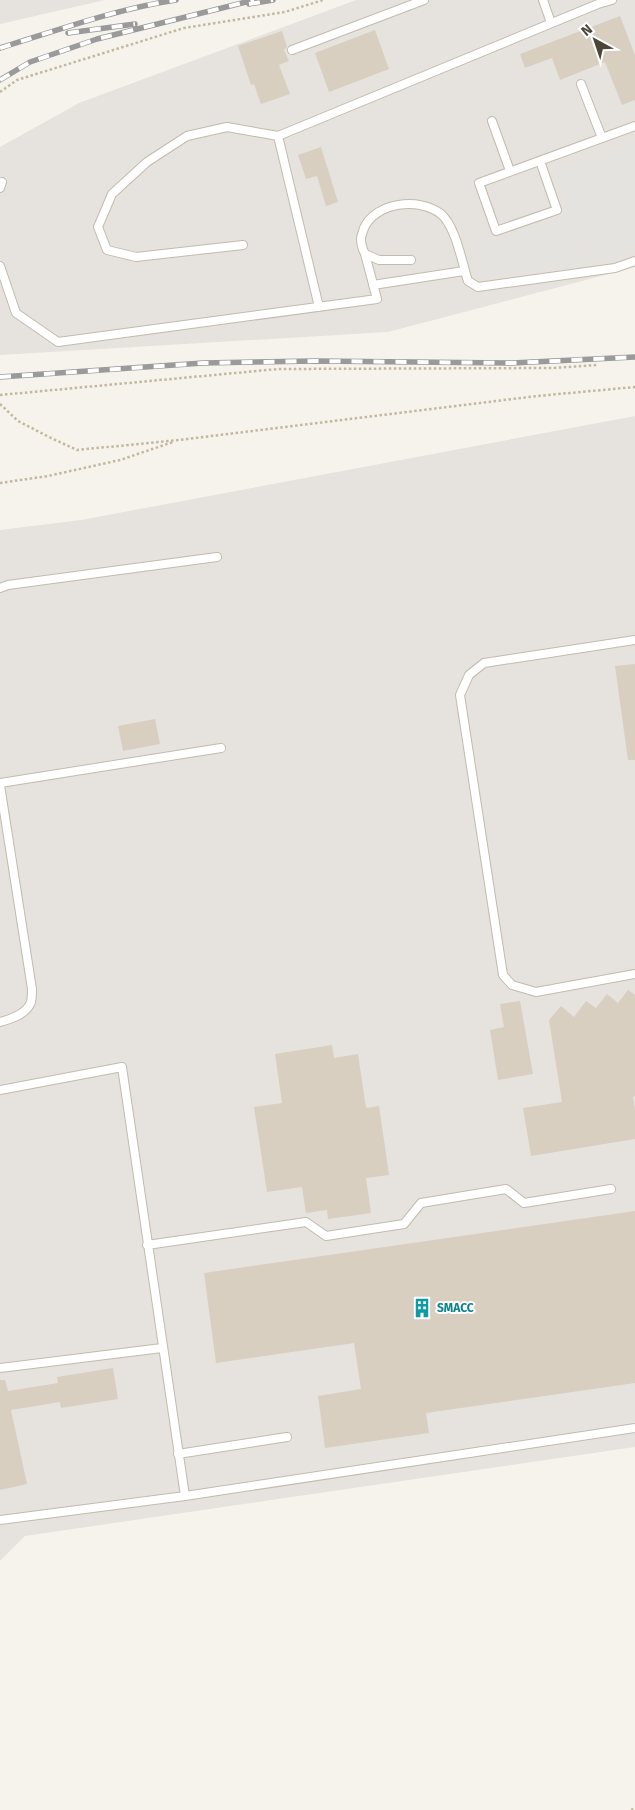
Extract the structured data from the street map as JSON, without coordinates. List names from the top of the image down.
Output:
{
  "places": {
    "building": ["SMACC"]
  },
  "north": "top left"
}
